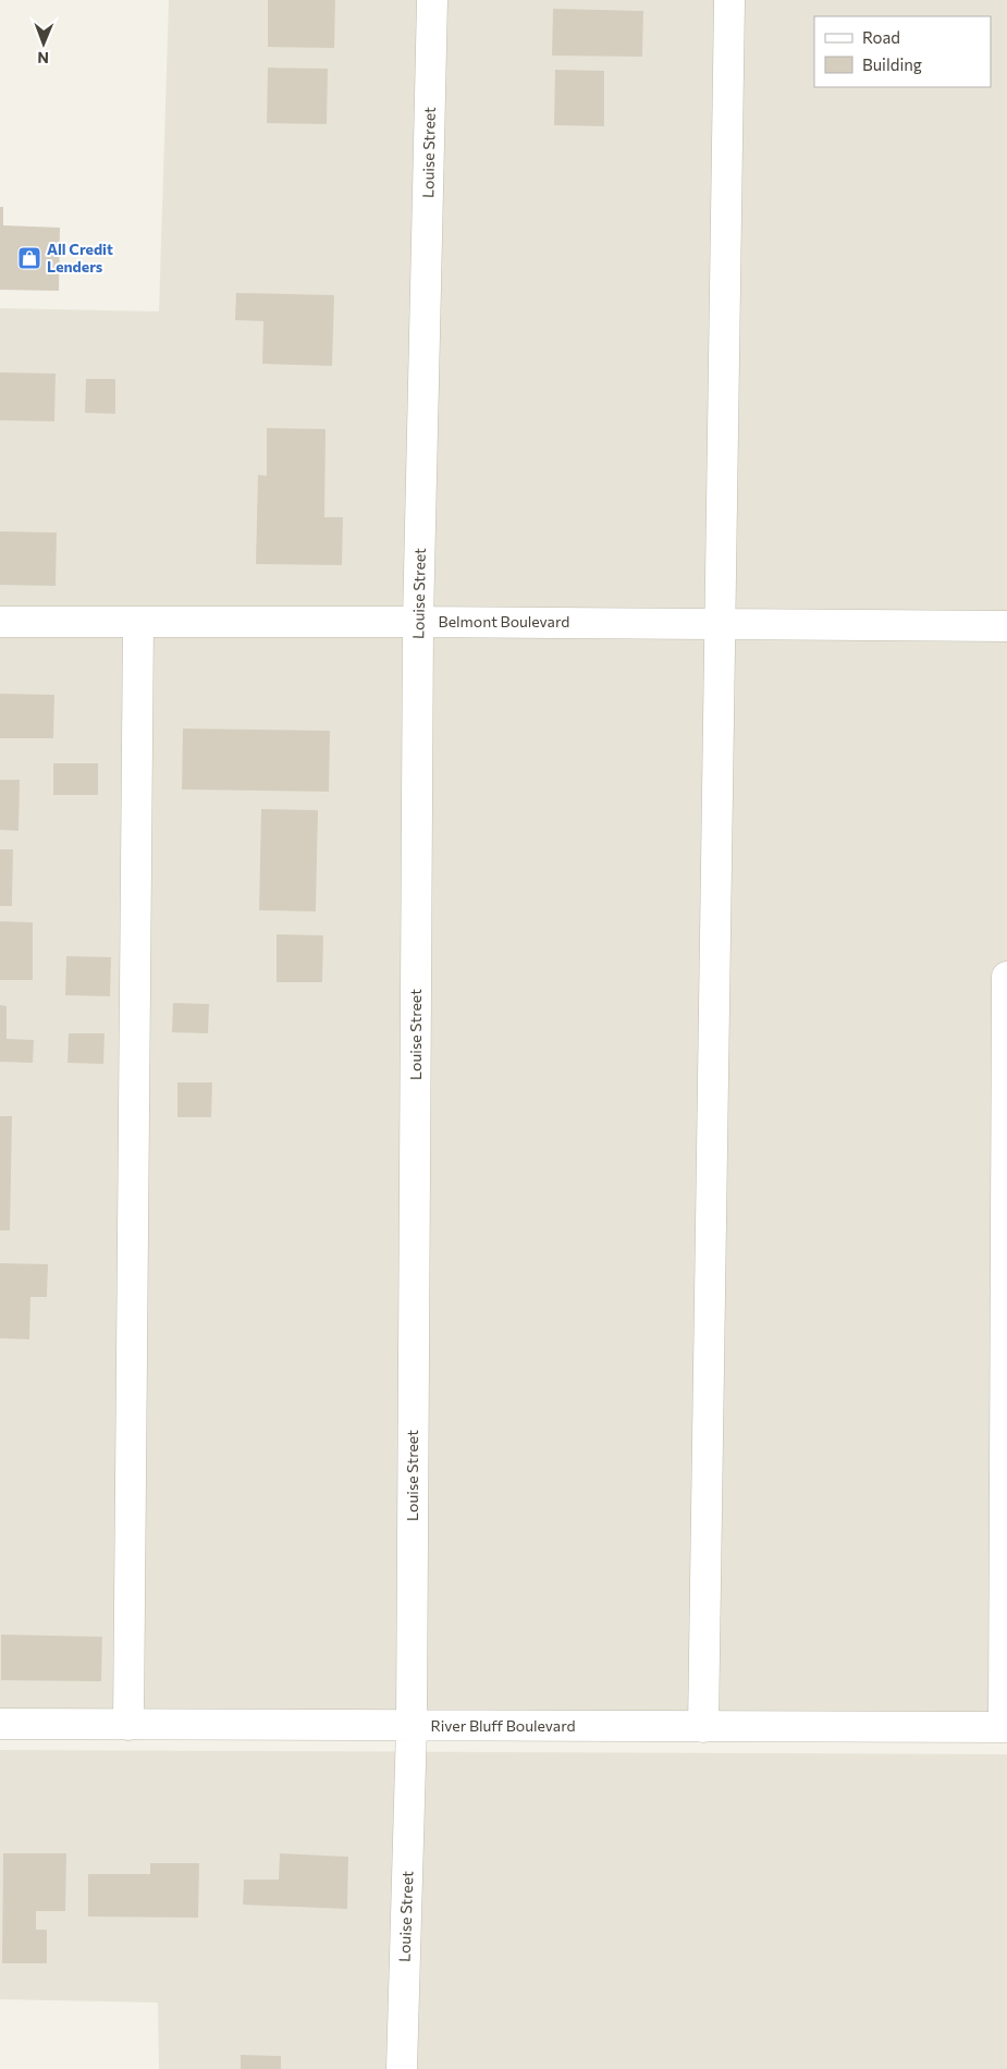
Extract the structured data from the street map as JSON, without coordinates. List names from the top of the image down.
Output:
{
  "streets": {
    "street": ["Louise Street", "Belmont Boulevard", "River Bluff Boulevard"]
  },
  "crossings": [
    ["Louise Street", "Belmont Boulevard"],
    ["Louise Street", "River Bluff Boulevard"]
  ],
  "places": {
    "shop": ["All Credit Lenders"]
  },
  "legend": ["Road", "Building"],
  "north": "bottom"
}
